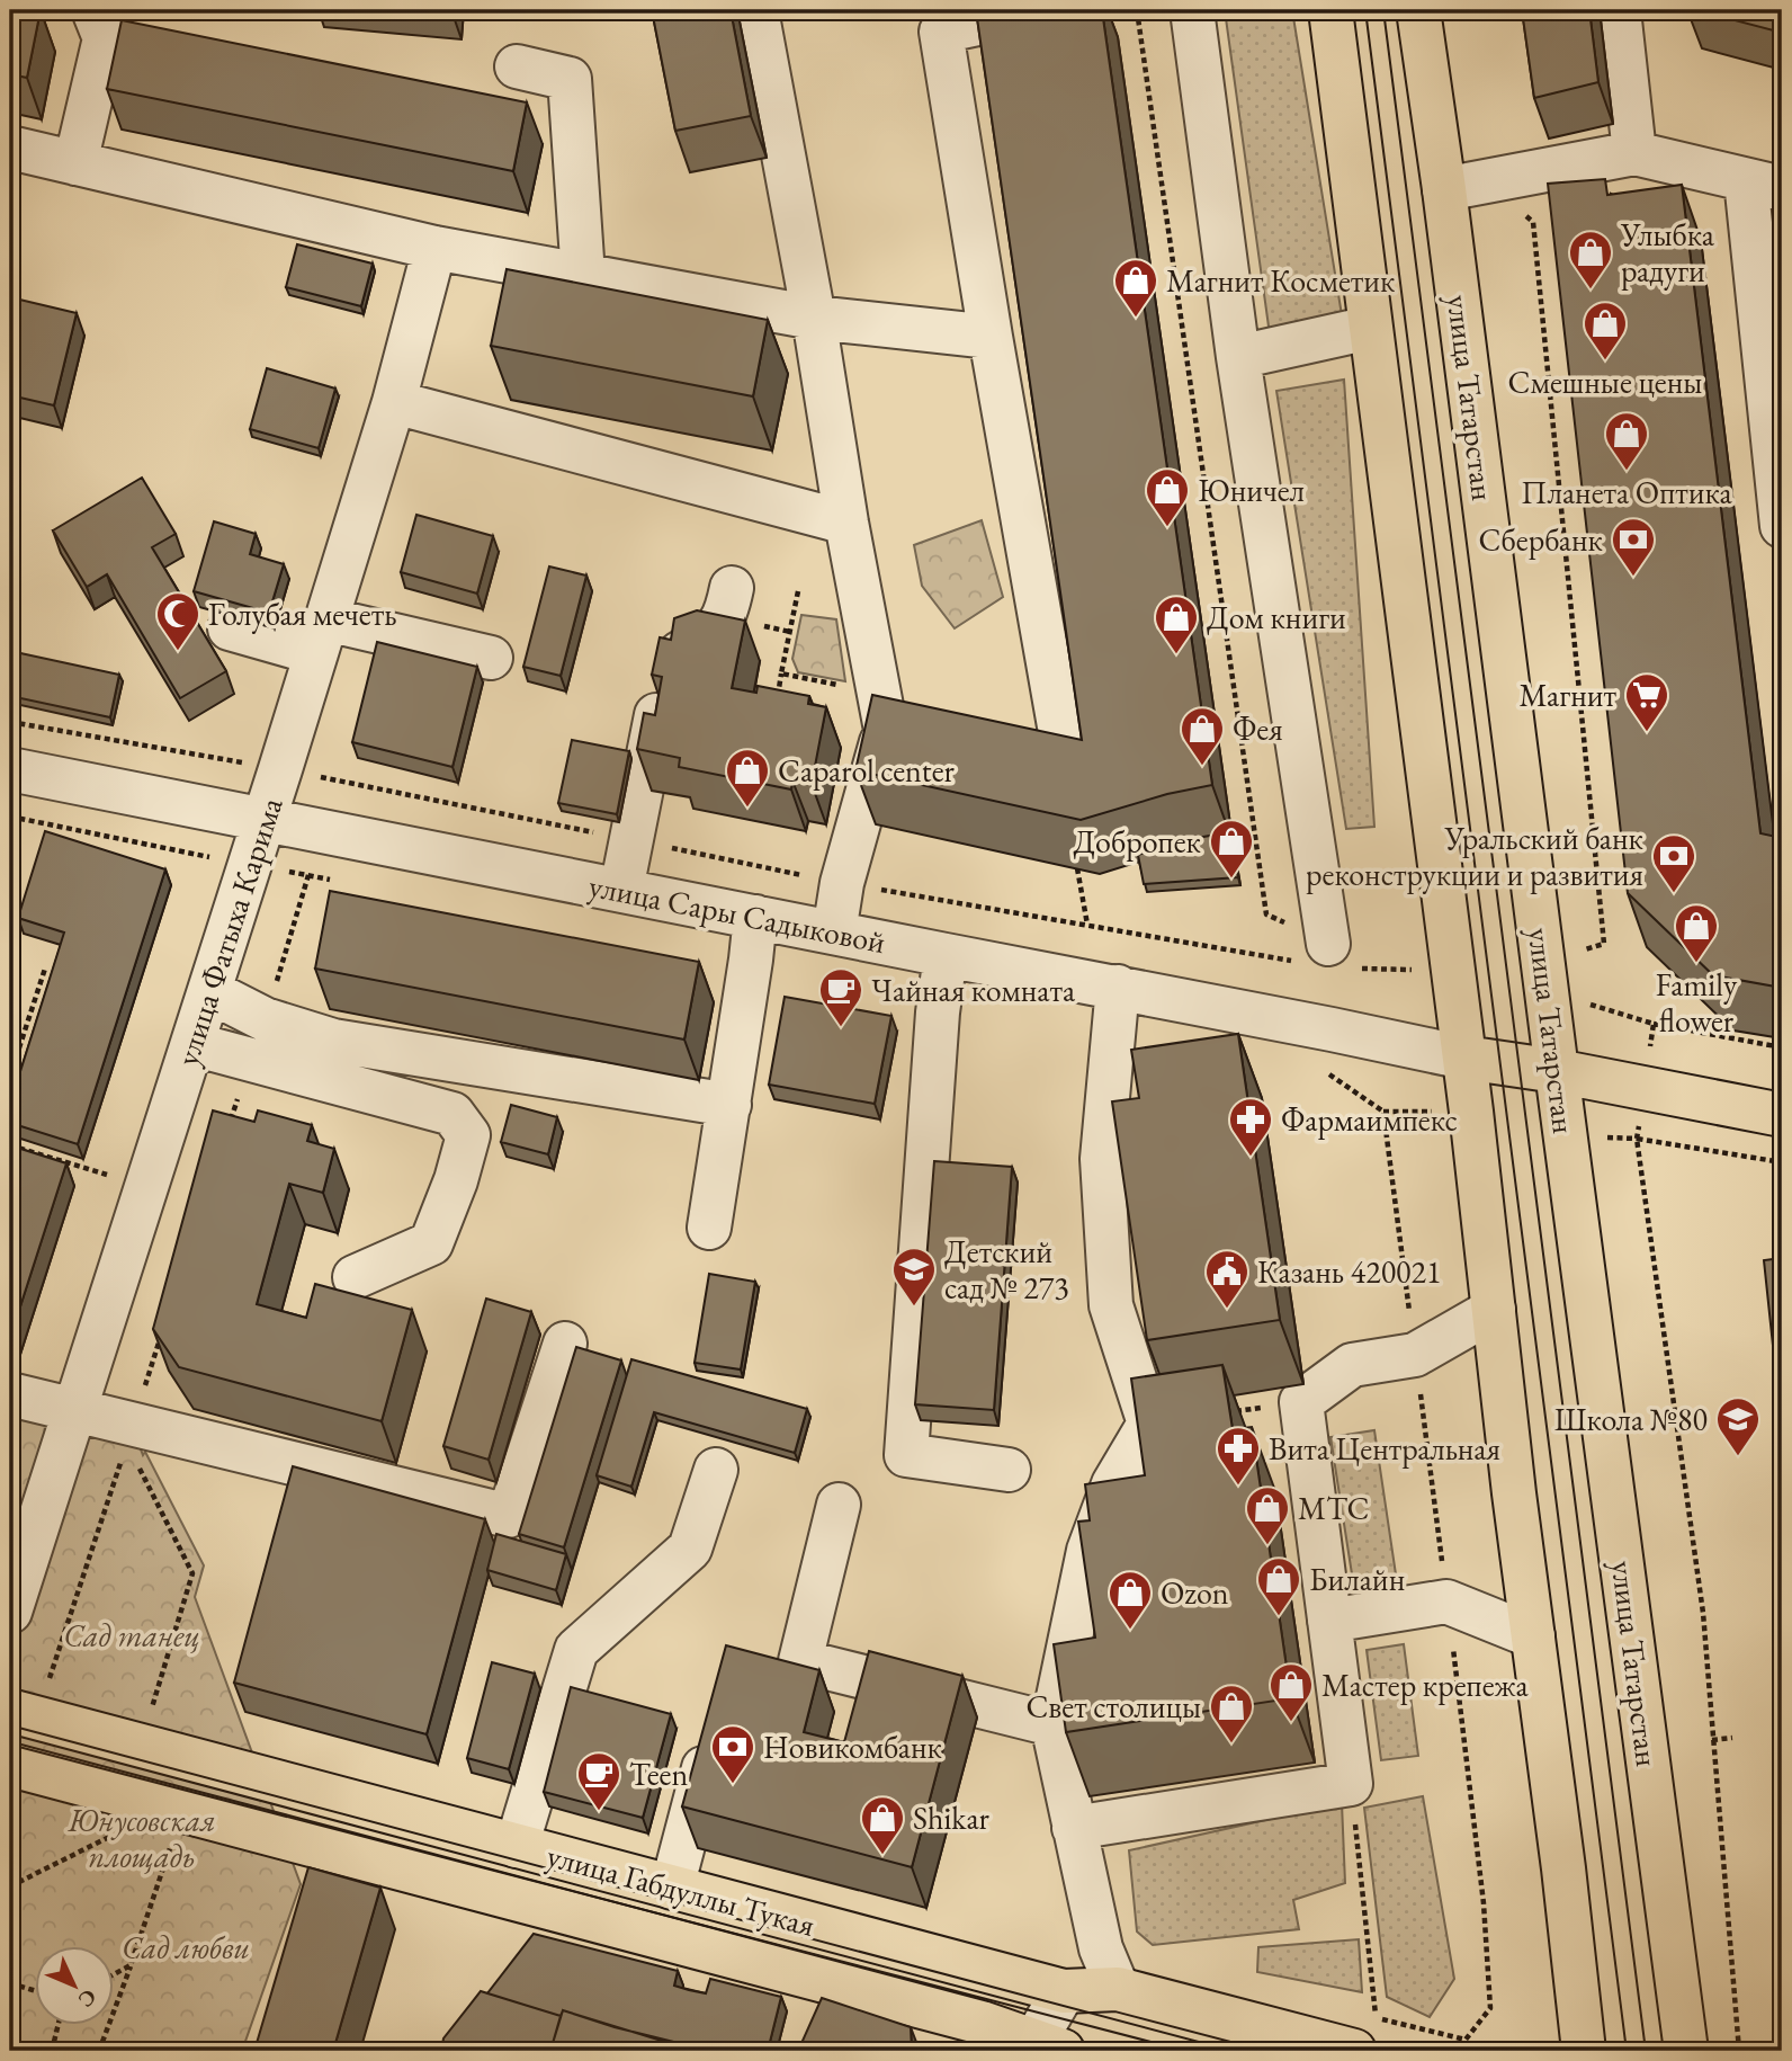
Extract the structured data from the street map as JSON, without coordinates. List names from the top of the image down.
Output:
{
  "streets": {
    "main road": ["улица Татарстан", "улица Габдуллы Тукая"],
    "street": ["улица Сары Садыковой", "улица Фатыха Карима"]
  },
  "crossings": [
    ["улица Сары Садыковой", "улица Фатыха Карима"]
  ],
  "parks": ["Сад танец", "Юнусовская площадь", "Сад любви"],
  "places": {
    "shop": [
      "Улыбка радуги",
      "Магнит Косметик",
      "Смешные цены",
      "Планета Оптика",
      "Юничел",
      "Дом книги",
      "Фея",
      "Caparol center",
      "Добропек",
      "Family flower",
      "МТС",
      "Билайн",
      "Ozon",
      "Мастер крепежа",
      "Свет столицы",
      "Shikar"
    ],
    "bank": ["Сбербанк", "Уральский банк реконструкции и развития", "Новикомбанк"],
    "mosque": ["Голубая мечеть"],
    "supermarket": ["Магнит"],
    "cafe": ["Чайная комната", "Teen"],
    "pharmacy": ["Фармаимпекс", "Вита Центральная"],
    "school or university": ["Детский сад № 273", "Школа №80"],
    "public building": ["Казань 420021"]
  },
  "north": "bottom right"
}
